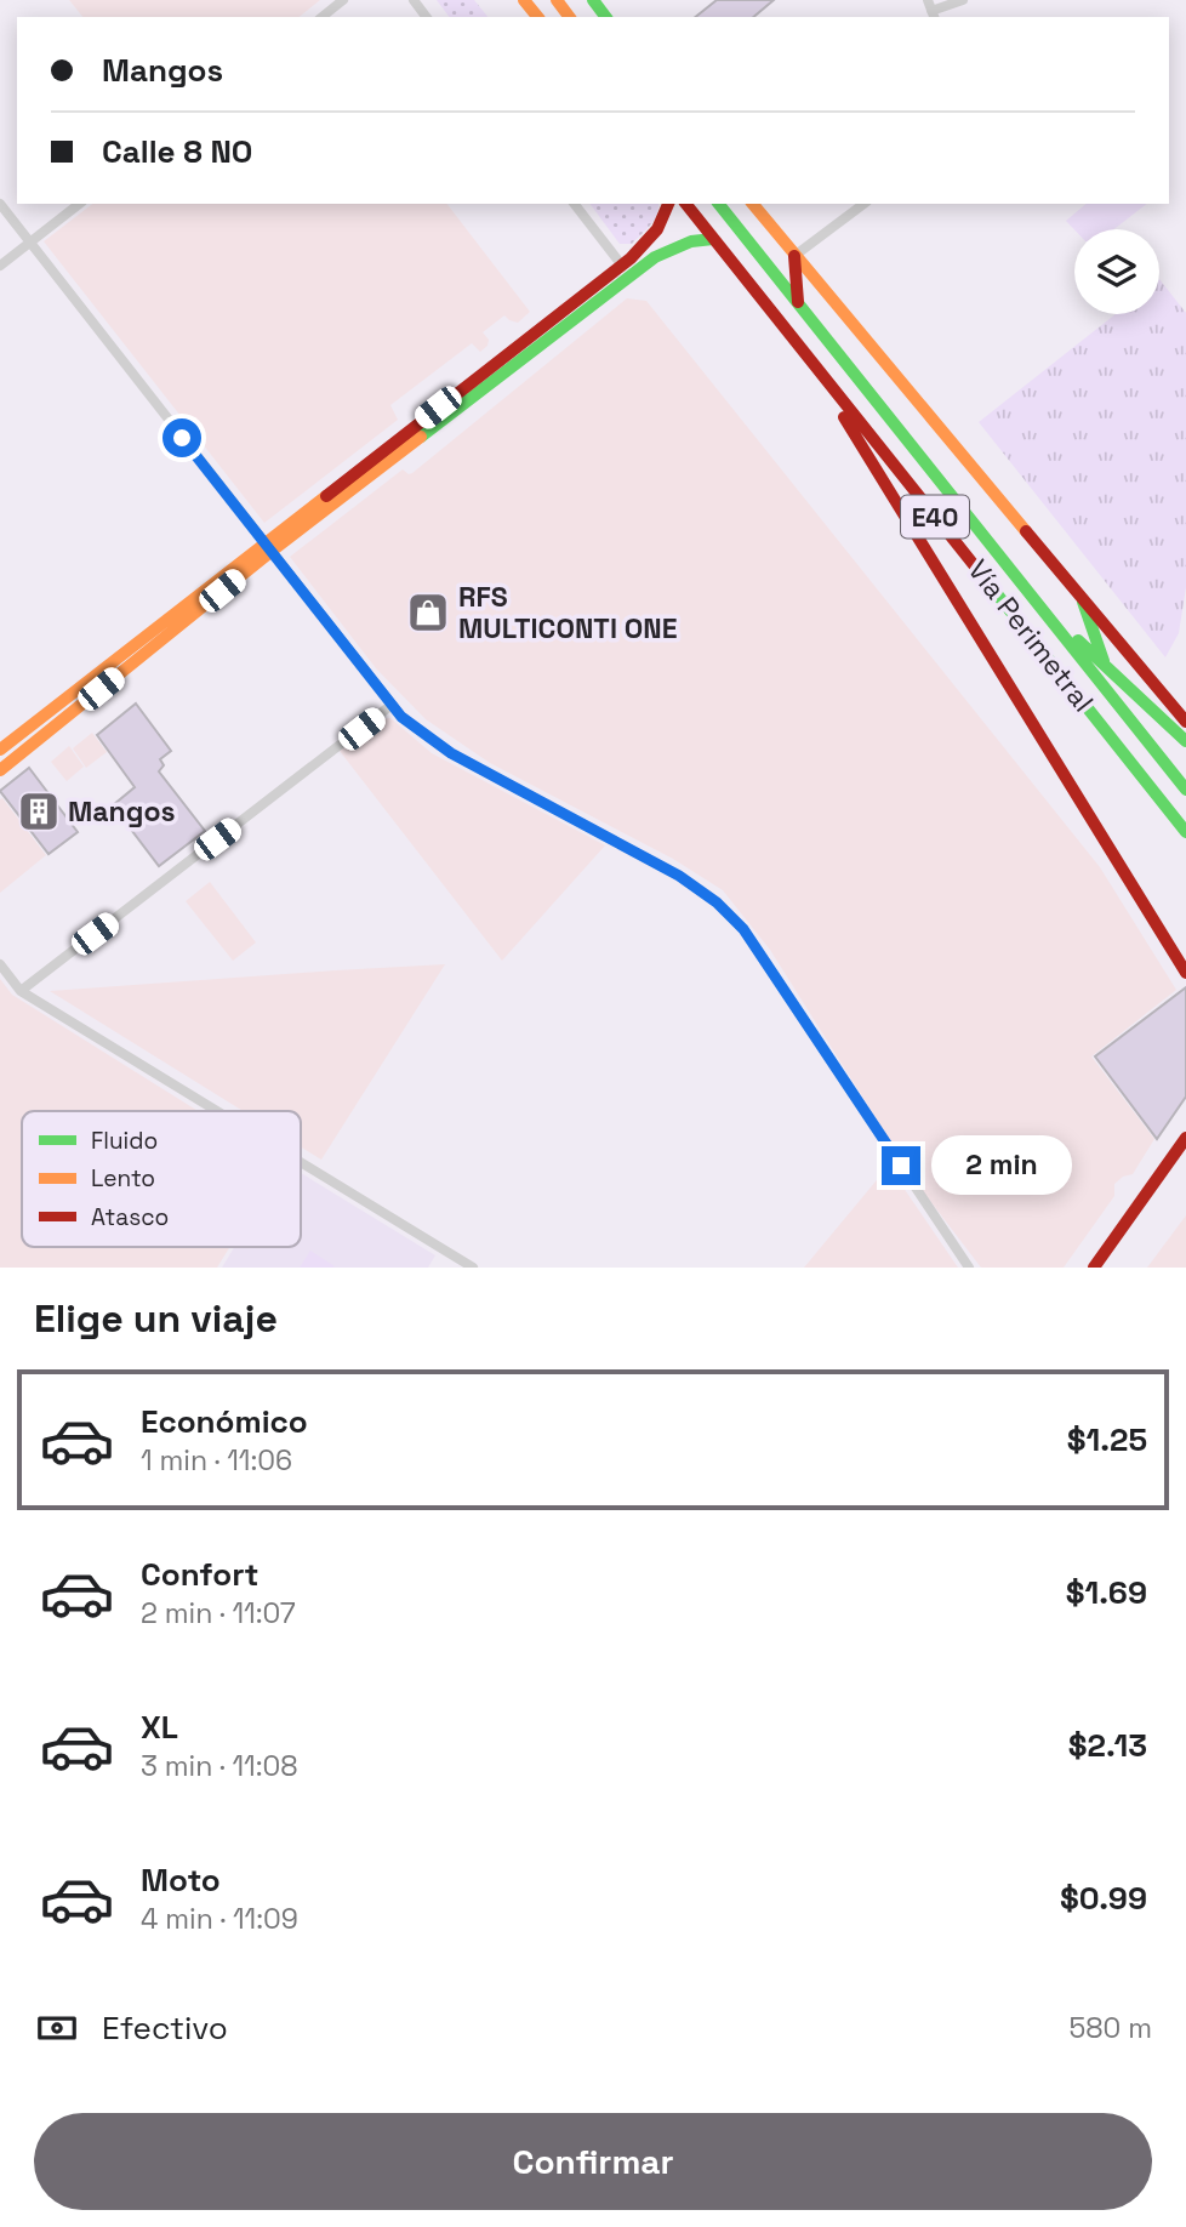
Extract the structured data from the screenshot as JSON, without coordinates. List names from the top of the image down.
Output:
{
  "streets": {
    "main road": ["E40", "Vía Perimetral"]
  },
  "places": {
    "shop": ["RFS MULTICONTI ONE"],
    "building": ["Mangos"]
  },
  "legend": ["Fluido", "Lento", "Atasco"],
  "page": {
    "banner": ["Mangos", "Calle 8 NO"],
    "bubble": "2 min",
    "heading": "Elige un viaje",
    "list": [
      {
        "name": "Económico",
        "note": "1 min · 11:06",
        "value": "$1.25"
      },
      {
        "name": "Confort",
        "note": "2 min · 11:07",
        "value": "$1.69"
      },
      {
        "name": "XL",
        "note": "3 min · 11:08",
        "value": "$2.13"
      },
      {
        "name": "Moto",
        "note": "4 min · 11:09",
        "value": "$0.99"
      }
    ],
    "pay": ["Efectivo", "580 m"],
    "buttons": "Confirmar"
  }
}
